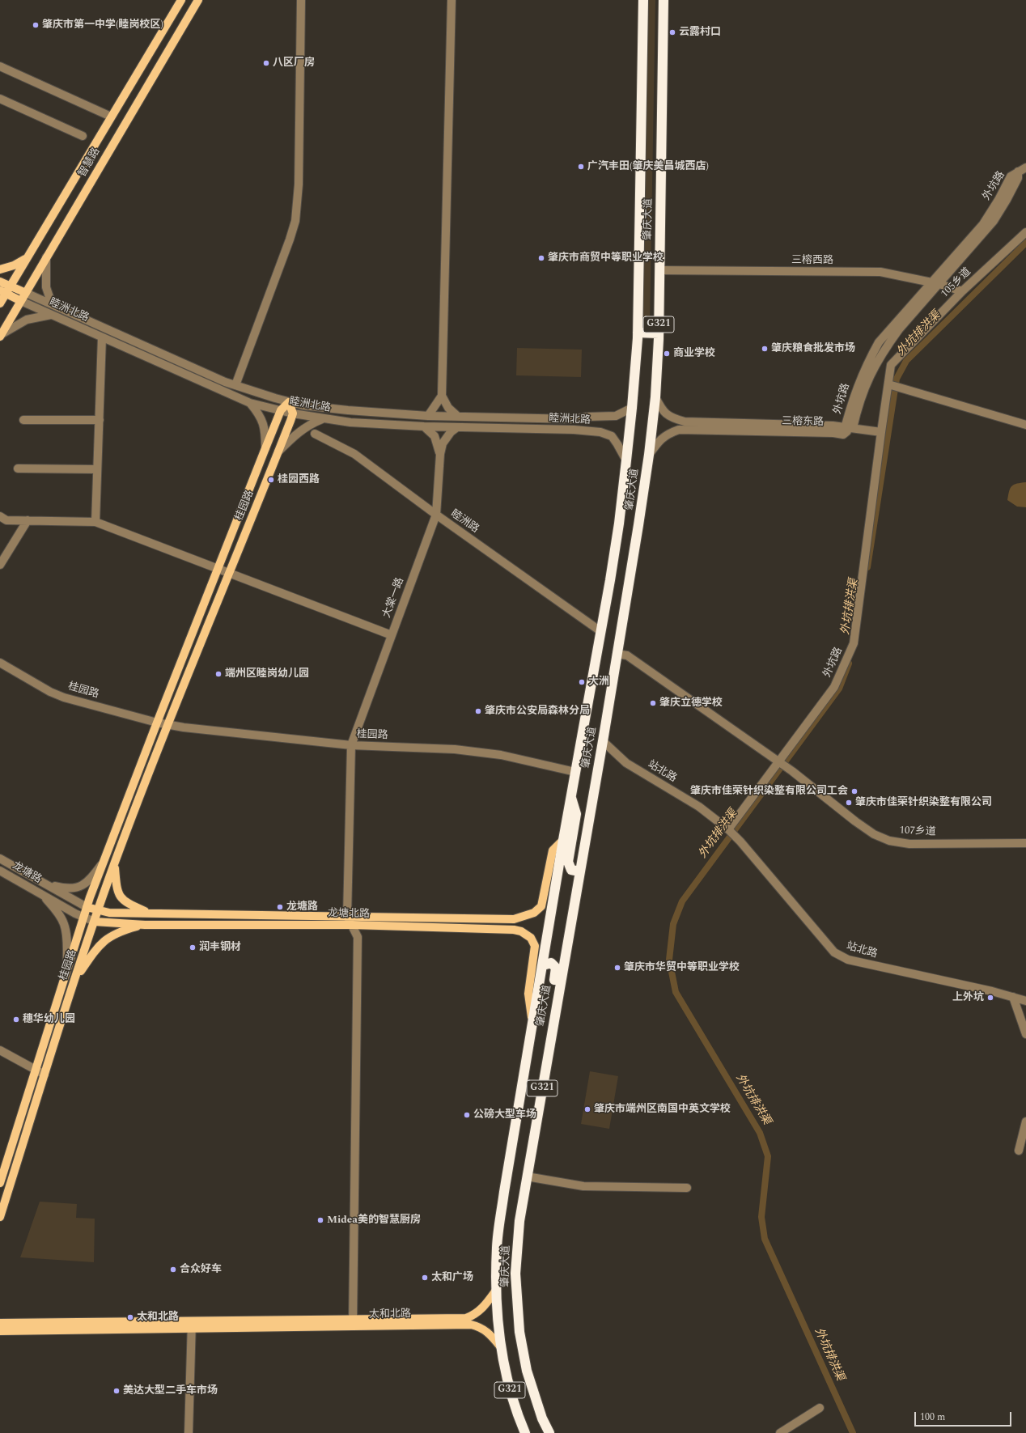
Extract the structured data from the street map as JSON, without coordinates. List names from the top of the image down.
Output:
{
  "streets": {
    "highway": ["肇庆大道", "G321"],
    "main road": [
      "智慧路",
      "睦洲北路",
      "桂园路",
      "龙塘北路",
      "太和北路"
    ],
    "street": [
      "外坑路",
      "三榕西路",
      "105乡道",
      "三榕东路",
      "睦洲路",
      "大棠一路",
      "站北路",
      "107乡道",
      "龙塘路"
    ]
  },
  "crossings": [
    ["智慧路", "睦洲北路"],
    ["外坑路", "三榕西路"],
    ["外坑路", "105乡道"],
    ["外坑路", "三榕东路"],
    ["外坑路", "站北路"],
    ["外坑路", "107乡道"],
    ["肇庆大道", "三榕西路"],
    ["肇庆大道", "G321"],
    ["肇庆大道", "三榕东路"],
    ["肇庆大道", "桂园路"],
    ["肇庆大道", "睦洲路"],
    ["肇庆大道", "站北路"],
    ["肇庆大道", "107乡道"],
    ["肇庆大道", "龙塘北路"],
    ["肇庆大道", "太和北路"],
    ["三榕西路", "105乡道"],
    ["睦洲北路", "G321"],
    ["睦洲北路", "桂园路"],
    ["G321", "睦洲路"],
    ["桂园路", "大棠一路"],
    ["桂园路", "龙塘路"],
    ["桂园路", "龙塘北路"],
    ["睦洲路", "大棠一路"],
    ["大棠一路", "龙塘北路"]
  ],
  "water": ["外坑排洪渠"],
  "places": [
    "肇庆市第一中学(睦岗校区)",
    "云露村口",
    "八区厂房",
    "广汽丰田(肇庆美昌城西店)",
    "肇庆市商贸中等职业学校",
    "肇庆粮食批发市场",
    "商业学校",
    "桂园西路",
    "端州区睦岗幼儿园",
    "大洲",
    "肇庆立德学校",
    "肇庆市公安局森林分局",
    "肇庆市佳荣针织染整有限公司工会",
    "肇庆市佳荣针织染整有限公司",
    "龙塘路",
    "润丰钢材",
    "肇庆市华贸中等职业学校",
    "上外坑",
    "穗华幼儿园",
    "肇庆市端州区南国中英文学校",
    "公磅大型车场",
    "Midea美的智慧厨房",
    "合众好车",
    "太和广场",
    "太和北路",
    "美达大型二手车市场"
  ],
  "scale_bar": "100 m"
}
